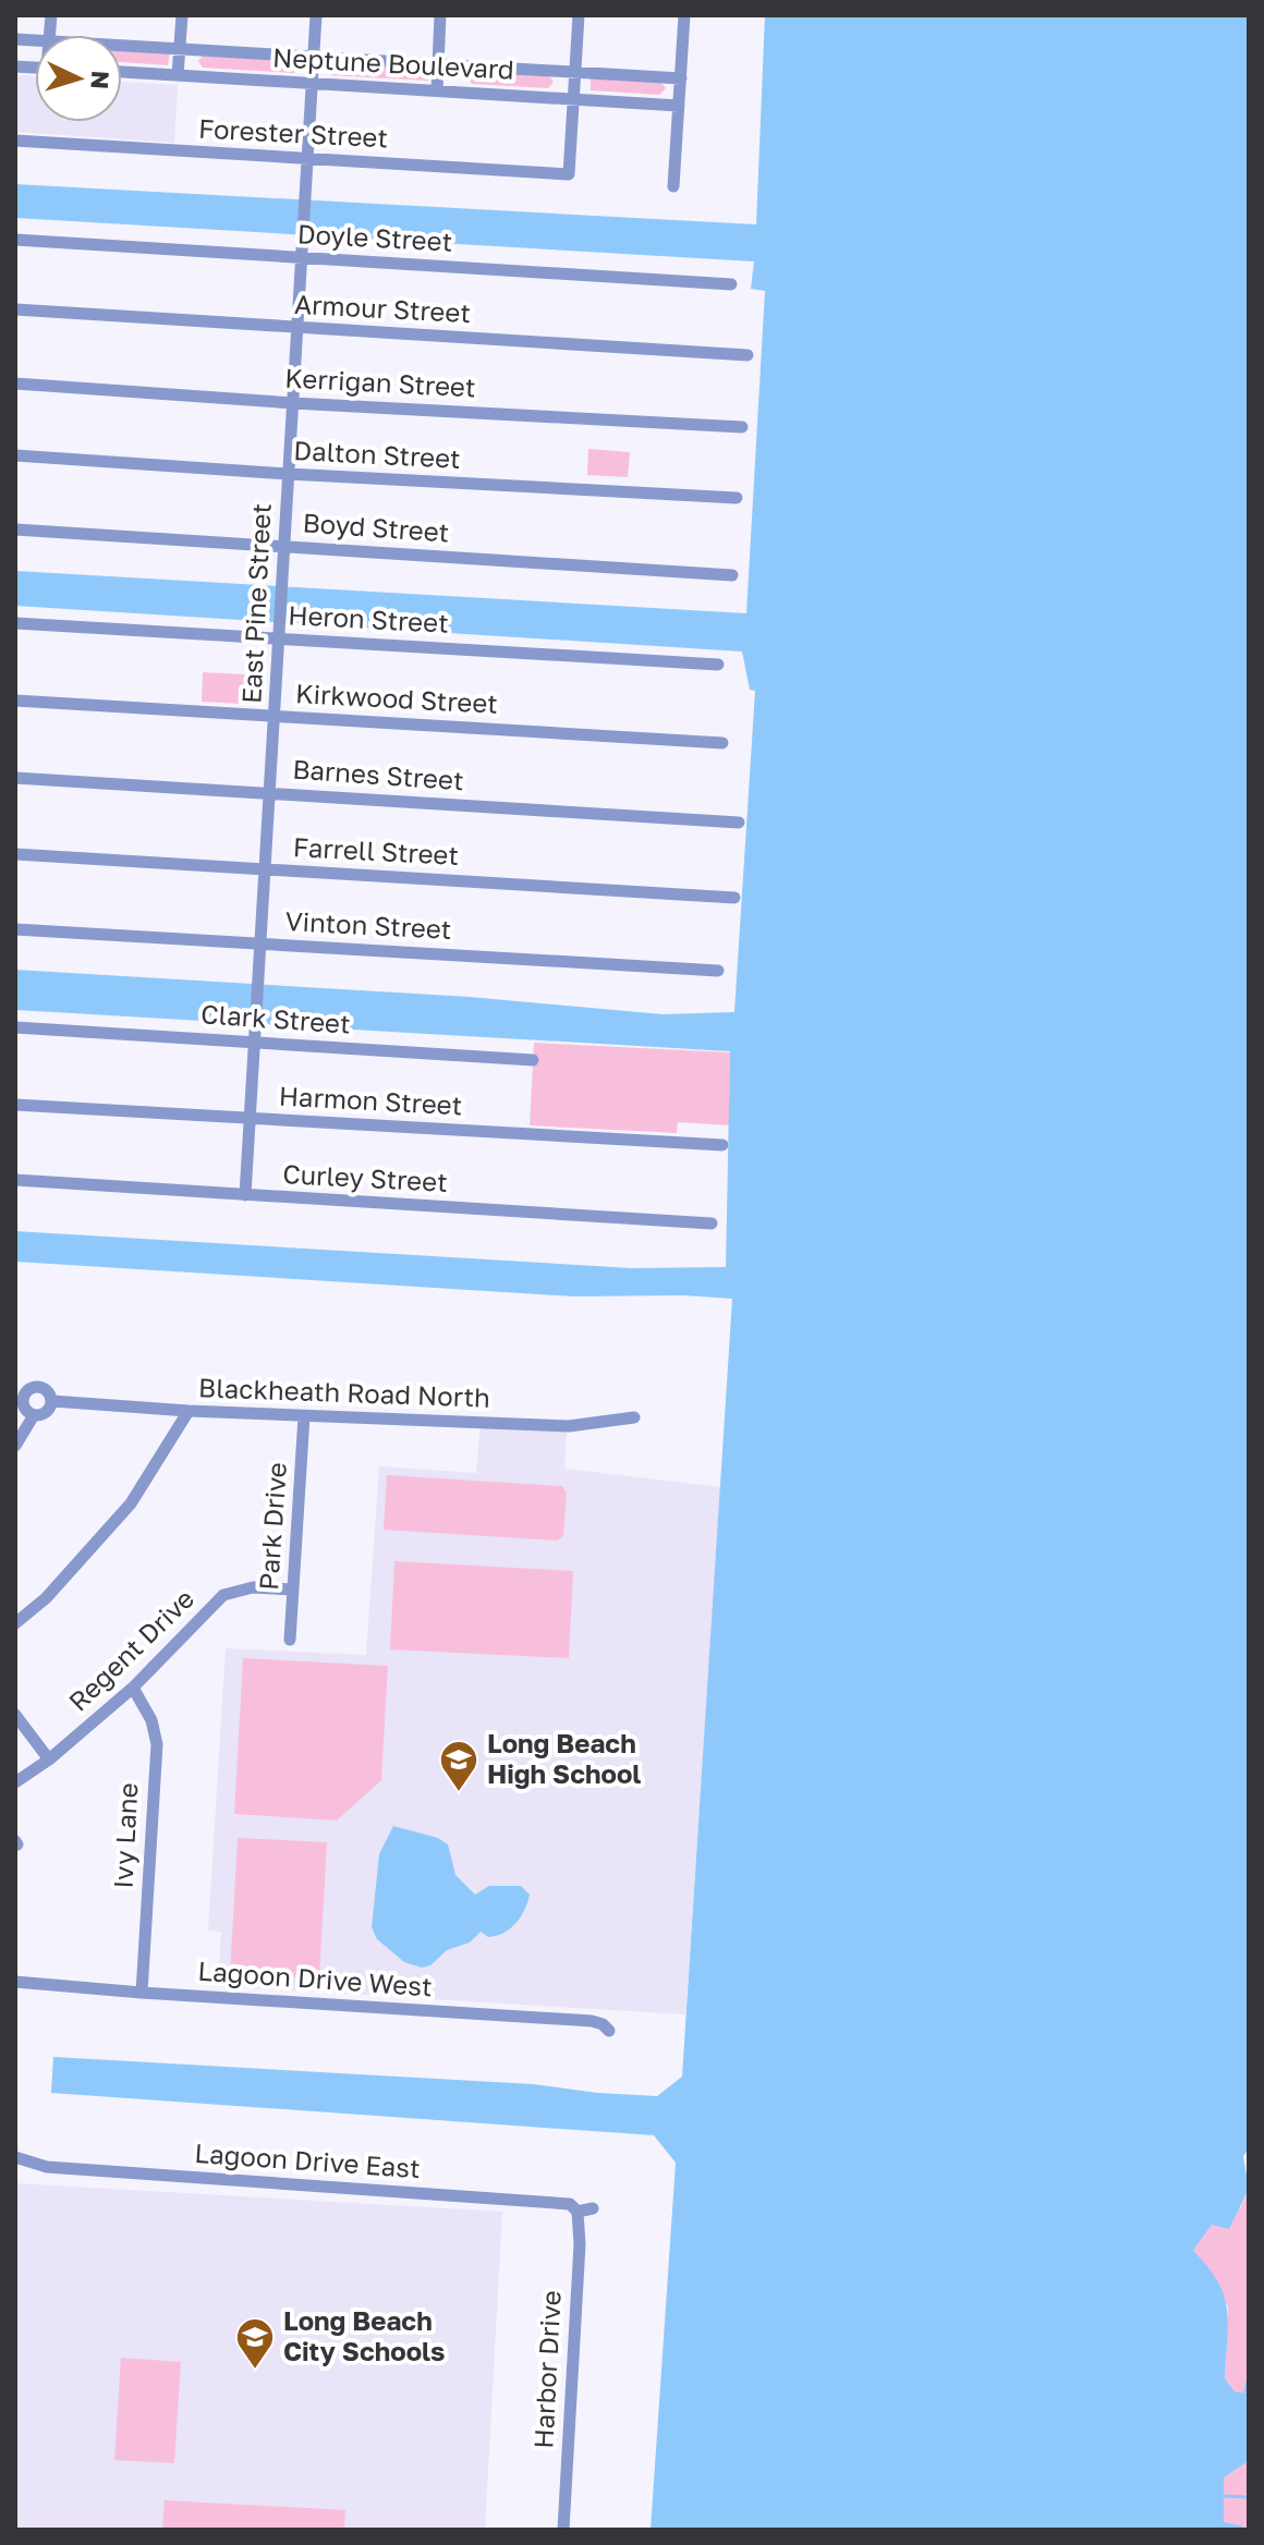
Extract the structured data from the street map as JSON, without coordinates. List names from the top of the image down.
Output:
{
  "streets": {
    "street": [
      "Neptune Boulevard",
      "Forester Street",
      "Doyle Street",
      "Armour Street",
      "Kerrigan Street",
      "Dalton Street",
      "Boyd Street",
      "East Pine Street",
      "Heron Street",
      "Kirkwood Street",
      "Barnes Street",
      "Farrell Street",
      "Vinton Street",
      "Clark Street",
      "Harmon Street",
      "Curley Street",
      "Blackheath Road North",
      "Park Drive",
      "Regent Drive",
      "Ivy Lane",
      "Lagoon Drive West",
      "Lagoon Drive East",
      "Harbor Drive"
    ]
  },
  "crossings": [
    ["Neptune Boulevard", "Forester Street"],
    ["Neptune Boulevard", "East Pine Street"],
    ["Forester Street", "East Pine Street"],
    ["Doyle Street", "East Pine Street"],
    ["Armour Street", "East Pine Street"],
    ["Kerrigan Street", "East Pine Street"],
    ["Dalton Street", "East Pine Street"],
    ["Boyd Street", "East Pine Street"],
    ["East Pine Street", "Heron Street"],
    ["East Pine Street", "Kirkwood Street"],
    ["East Pine Street", "Barnes Street"],
    ["East Pine Street", "Farrell Street"],
    ["East Pine Street", "Vinton Street"],
    ["East Pine Street", "Clark Street"],
    ["East Pine Street", "Harmon Street"],
    ["East Pine Street", "Curley Street"],
    ["Blackheath Road North", "Park Drive"],
    ["Park Drive", "Regent Drive"],
    ["Regent Drive", "Ivy Lane"],
    ["Ivy Lane", "Lagoon Drive West"],
    ["Lagoon Drive East", "Harbor Drive"]
  ],
  "places": {
    "school or university": ["Long Beach High School", "Long Beach City Schools"]
  },
  "north": "right"
}
